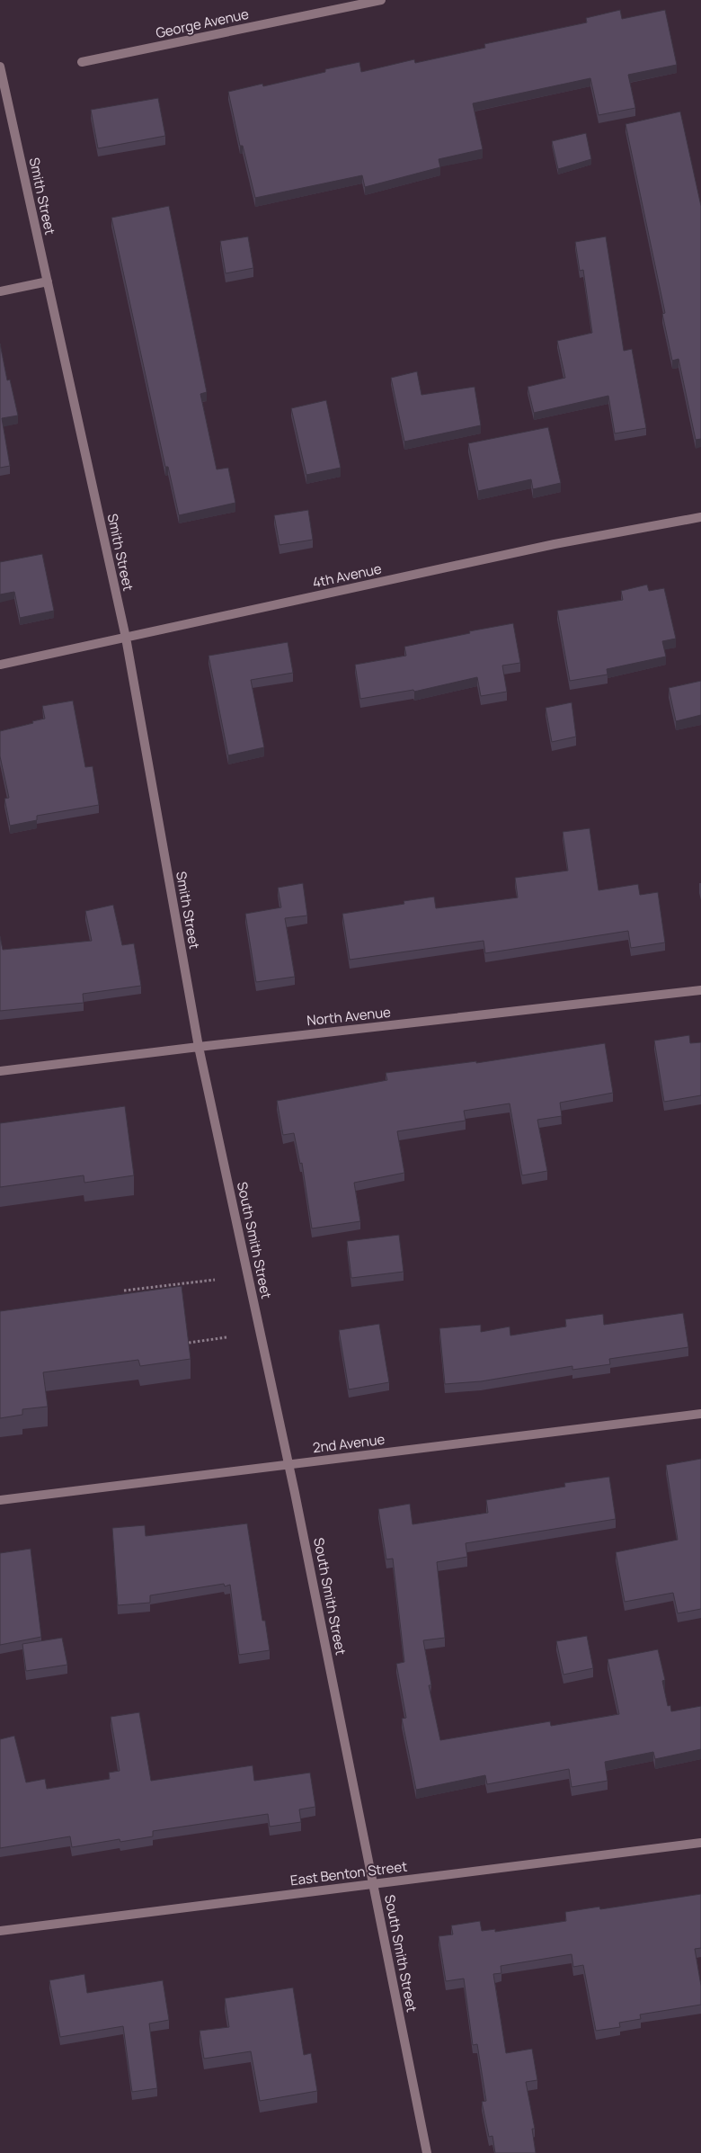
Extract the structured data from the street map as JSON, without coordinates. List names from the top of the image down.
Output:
{
  "streets": {
    "street": [
      "George Avenue",
      "Smith Street",
      "4th Avenue",
      "North Avenue",
      "South Smith Street",
      "2nd Avenue",
      "East Benton Street"
    ]
  },
  "crossings": [
    ["Smith Street", "4th Avenue"],
    ["Smith Street", "North Avenue"],
    ["Smith Street", "South Smith Street"],
    ["North Avenue", "South Smith Street"],
    ["South Smith Street", "2nd Avenue"],
    ["South Smith Street", "East Benton Street"]
  ]
}
